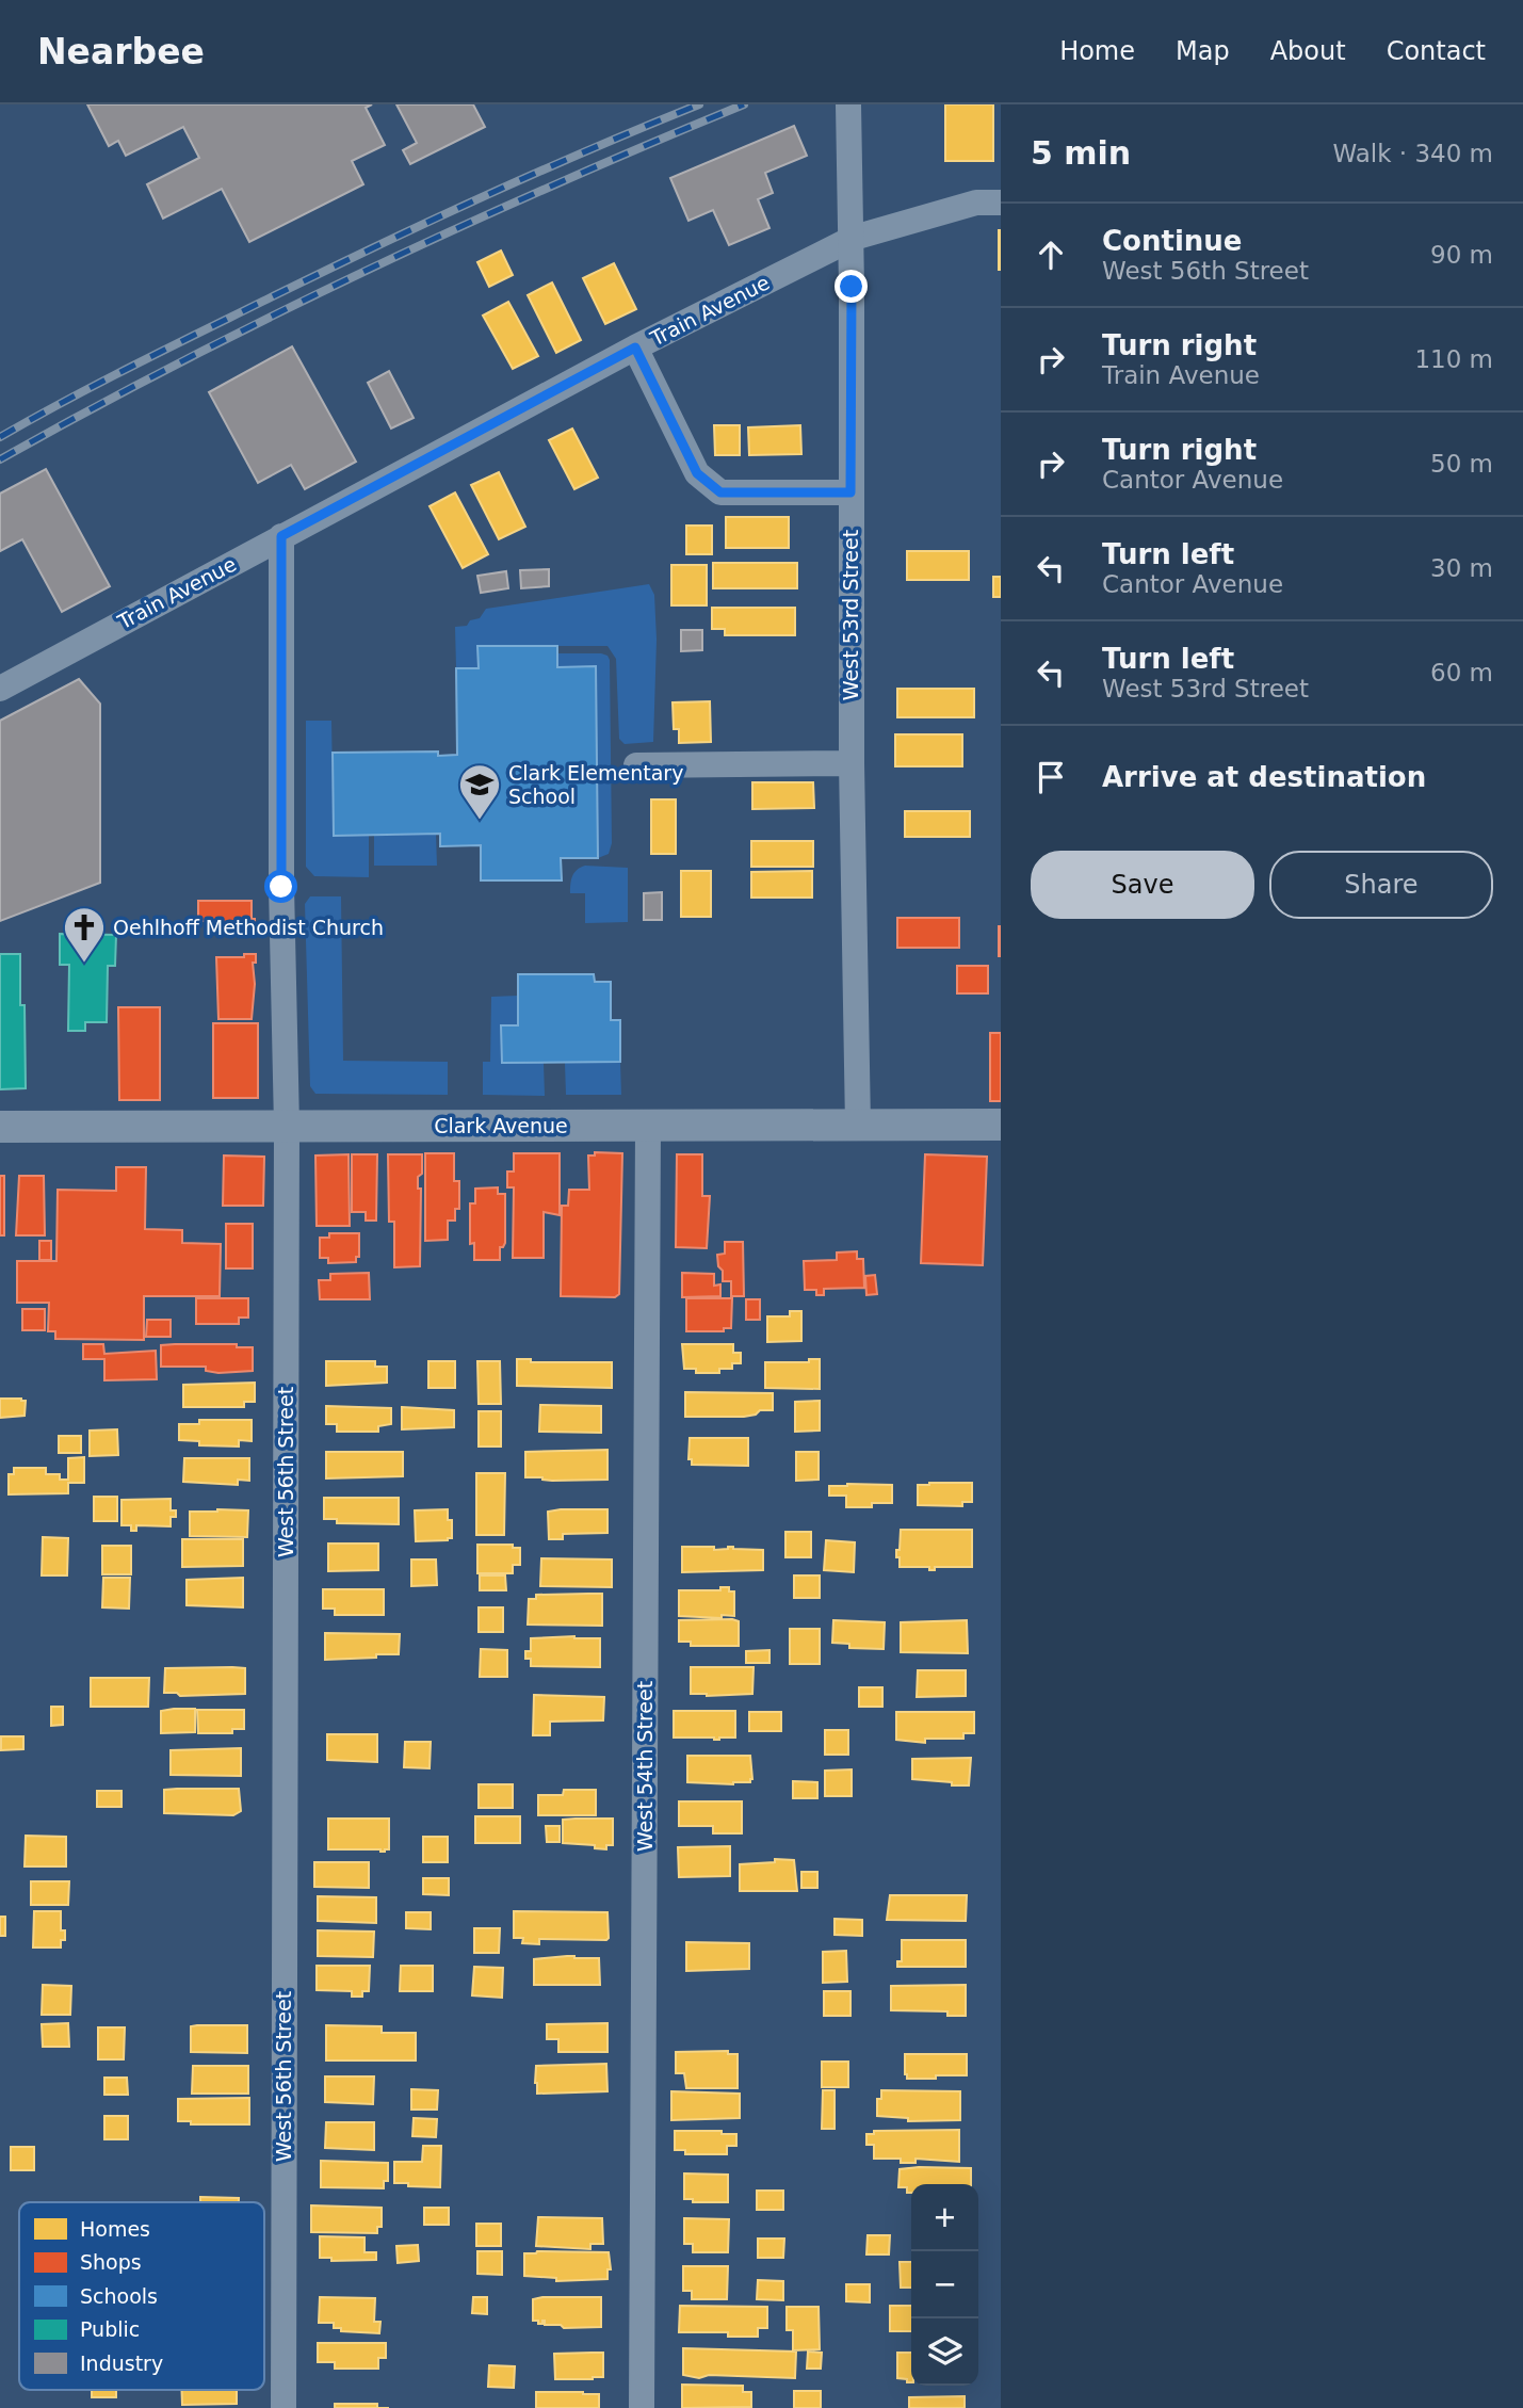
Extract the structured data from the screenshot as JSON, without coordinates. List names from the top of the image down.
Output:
{
  "streets": {
    "street": [
      "Train Avenue",
      "West 53rd Street",
      "Clark Avenue",
      "West 56th Street",
      "West 54th Street"
    ]
  },
  "crossings": [
    ["Train Avenue", "West 56th Street"],
    ["West 53rd Street", "Clark Avenue"],
    ["Clark Avenue", "West 56th Street"],
    ["Clark Avenue", "West 54th Street"]
  ],
  "places": {
    "school or university": ["Clark Elementary School"],
    "church": ["Oehlhoff Methodist Church"]
  },
  "legend": [
    "Homes",
    "Shops",
    "Schools",
    "Public",
    "Industry"
  ],
  "page": {
    "header": "Nearbee",
    "nav": [
      "Home",
      "Map",
      "About",
      "Contact"
    ],
    "heading": ["5 min", "Walk · 340 m"],
    "list": [
      ["Continue", "West 56th Street", "90 m"],
      ["Turn right", "Train Avenue", "110 m"],
      ["Turn right", "Cantor Avenue", "50 m"],
      ["Turn left", "Cantor Avenue", "30 m"],
      ["Turn left", "West 53rd Street", "60 m"],
      "Arrive at destination"
    ],
    "buttons": ["Save", "Share"],
    "map_buttons": ["+", "−"]
  }
}
